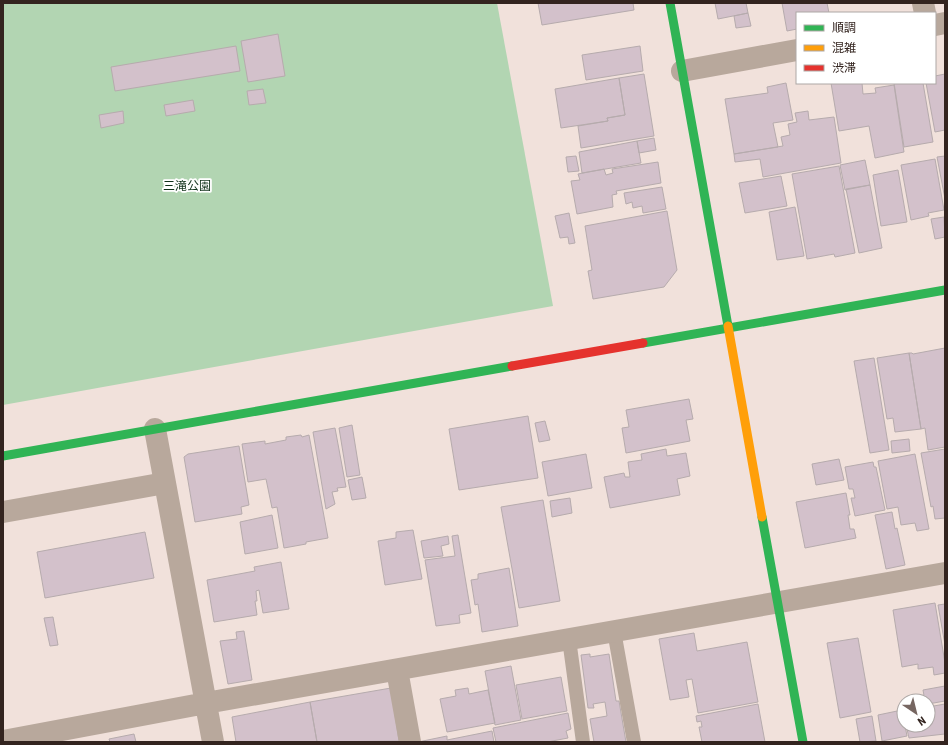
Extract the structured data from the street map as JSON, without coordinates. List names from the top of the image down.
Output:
{
  "parks": ["三滝公園"],
  "legend": ["順調", "混雑", "渋滞"],
  "north": "bottom right"
}
